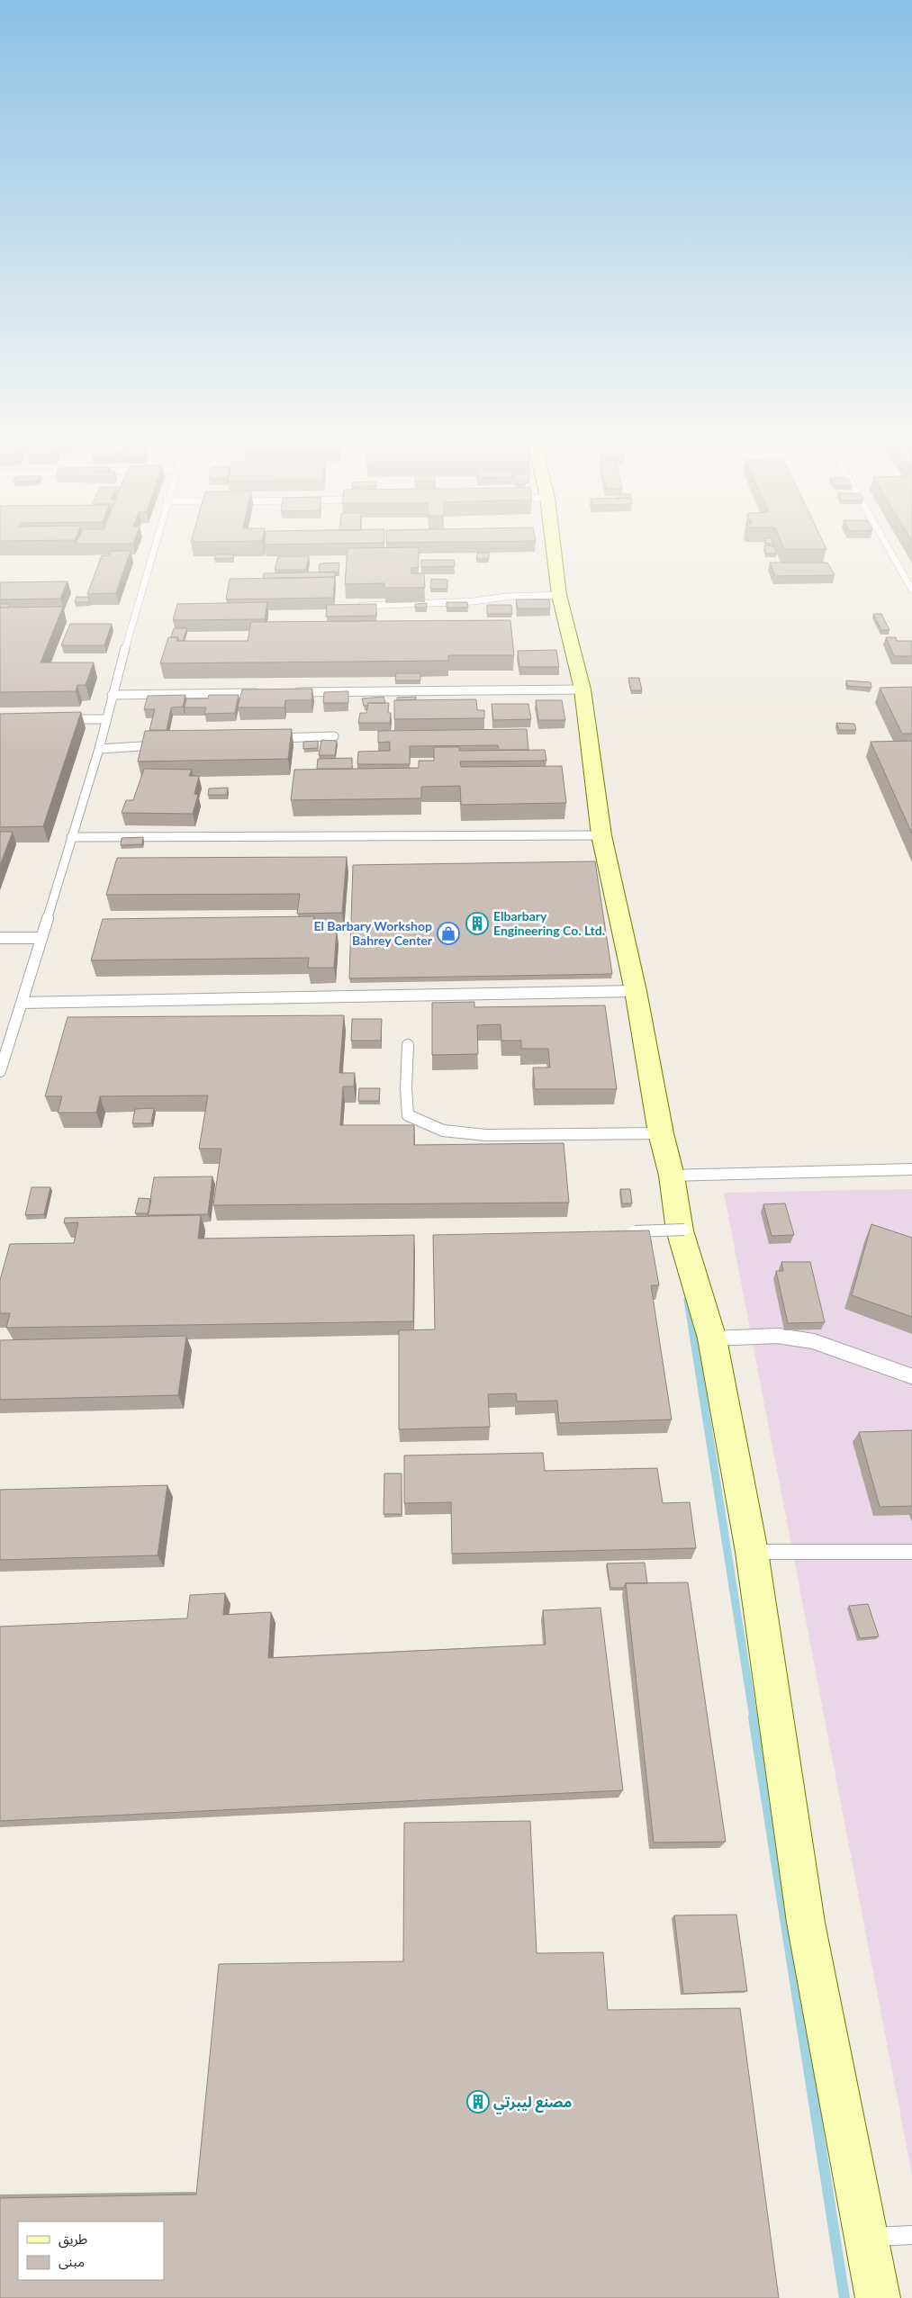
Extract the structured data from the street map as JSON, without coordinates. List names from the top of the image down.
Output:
{
  "places": {
    "building": ["Elbarbary Engineering Co. Ltd.", "مصنع ليبرتي"],
    "shop": ["El Barbary Workshop Bahrey Center"]
  },
  "legend": ["طريق", "مبنى"]
}
